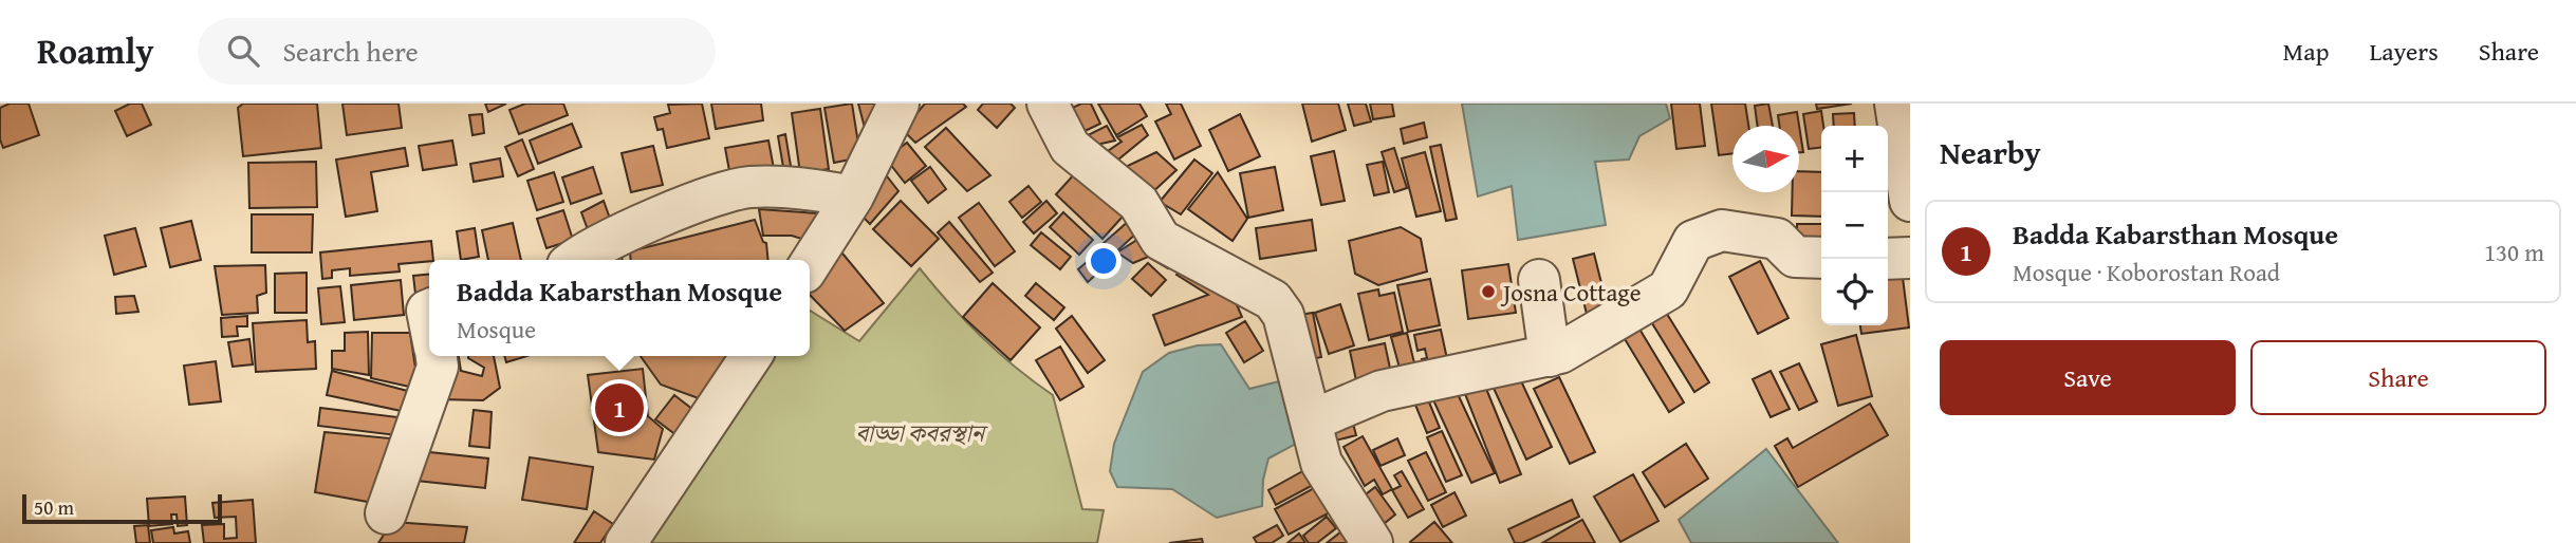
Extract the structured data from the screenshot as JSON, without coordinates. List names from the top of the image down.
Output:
{
  "parks": ["বাড্ডা কবরস্থান"],
  "places": ["Josna Cottage"],
  "scale_bar": "50 m",
  "north": "right",
  "page": {
    "header": "Roamly",
    "search": "Search here",
    "nav": ["Map", "Layers", "Share"],
    "heading": "Nearby",
    "map_buttons": ["+", "−"],
    "list": [
      {
        "mark": "1",
        "name": "Badda Kabarsthan Mosque",
        "note": "Mosque · Koborostan Road",
        "value": "130 m"
      }
    ],
    "popup": ["Badda Kabarsthan Mosque", "Mosque"],
    "buttons": ["Save", "Share"],
    "pins": "1",
    "scale": "50 m"
  }
}
